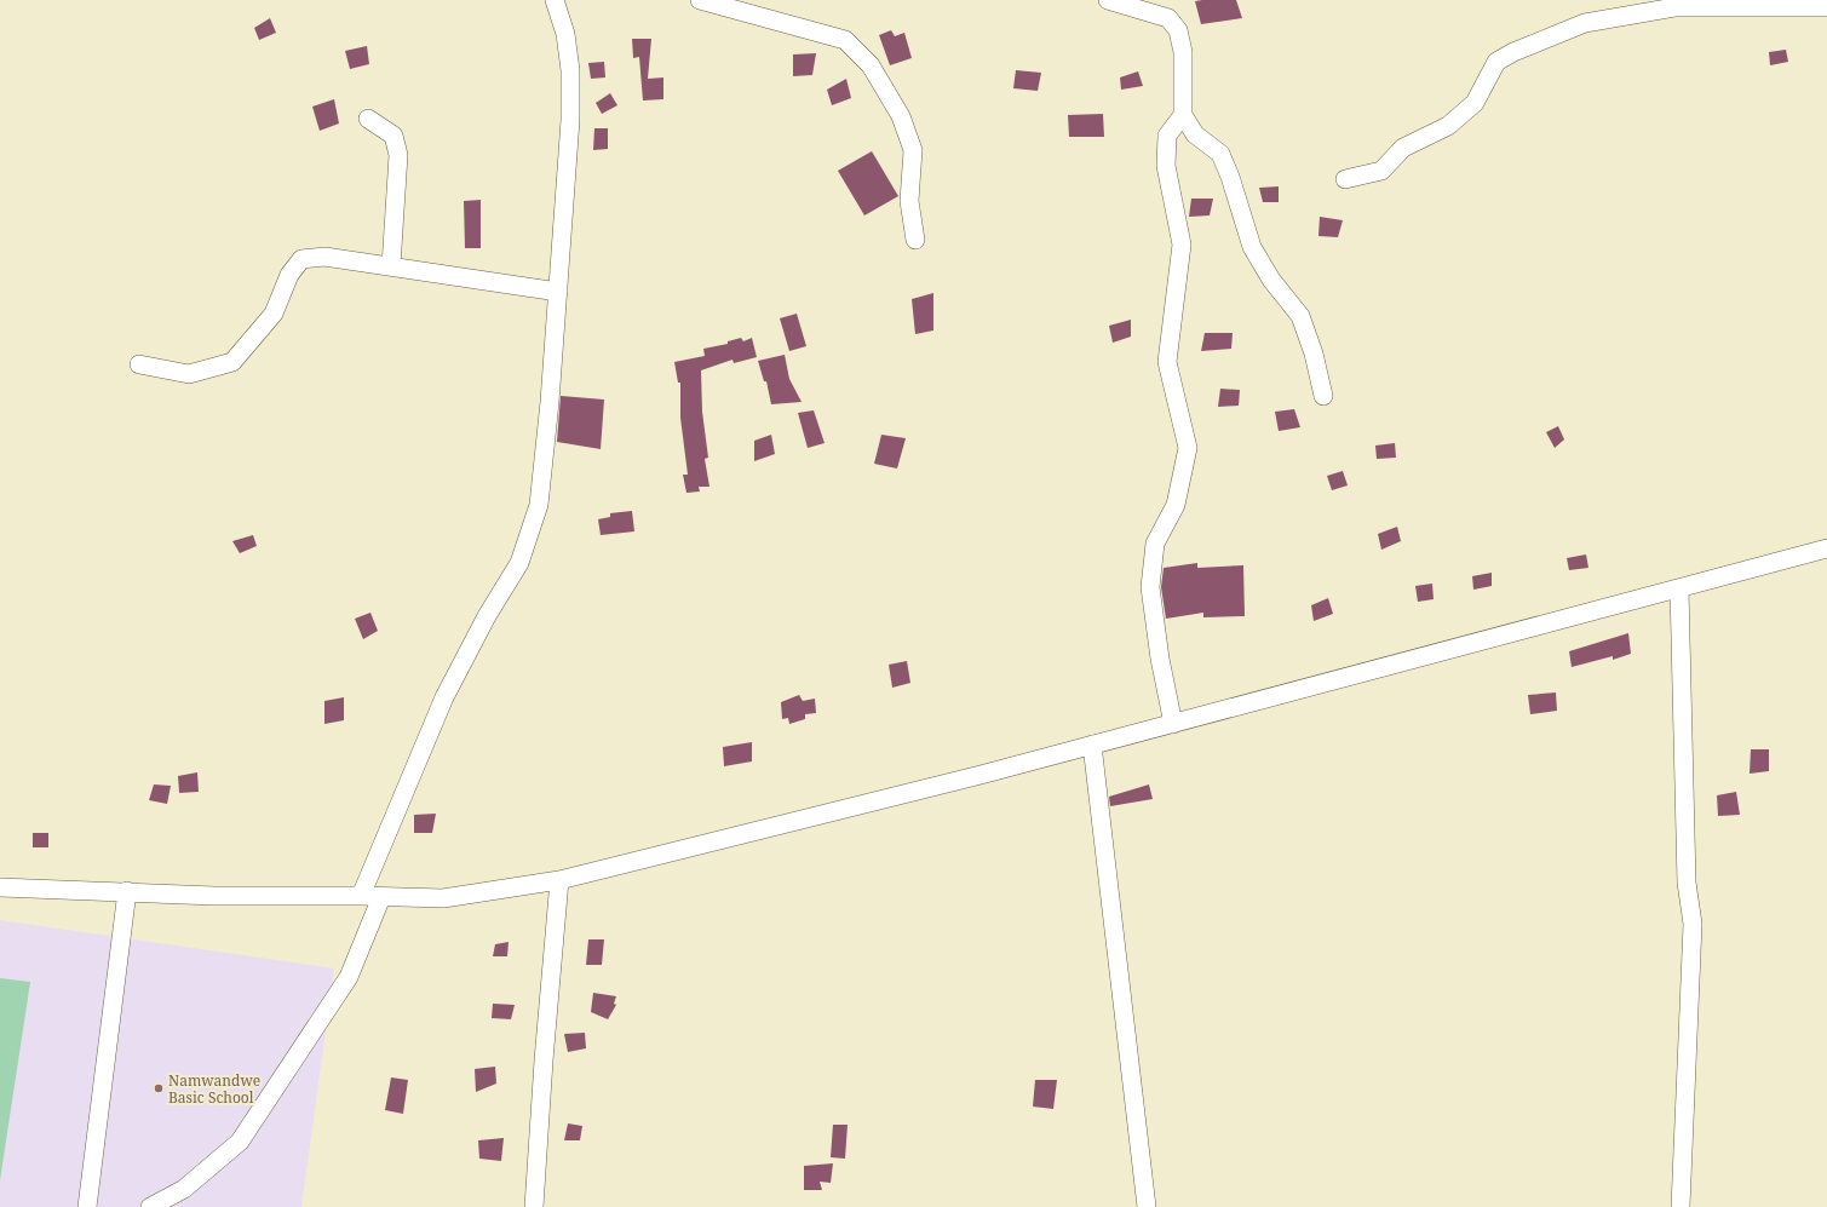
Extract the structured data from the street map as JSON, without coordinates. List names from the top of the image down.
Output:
{
  "places": ["Namwandwe Basic School"]
}
